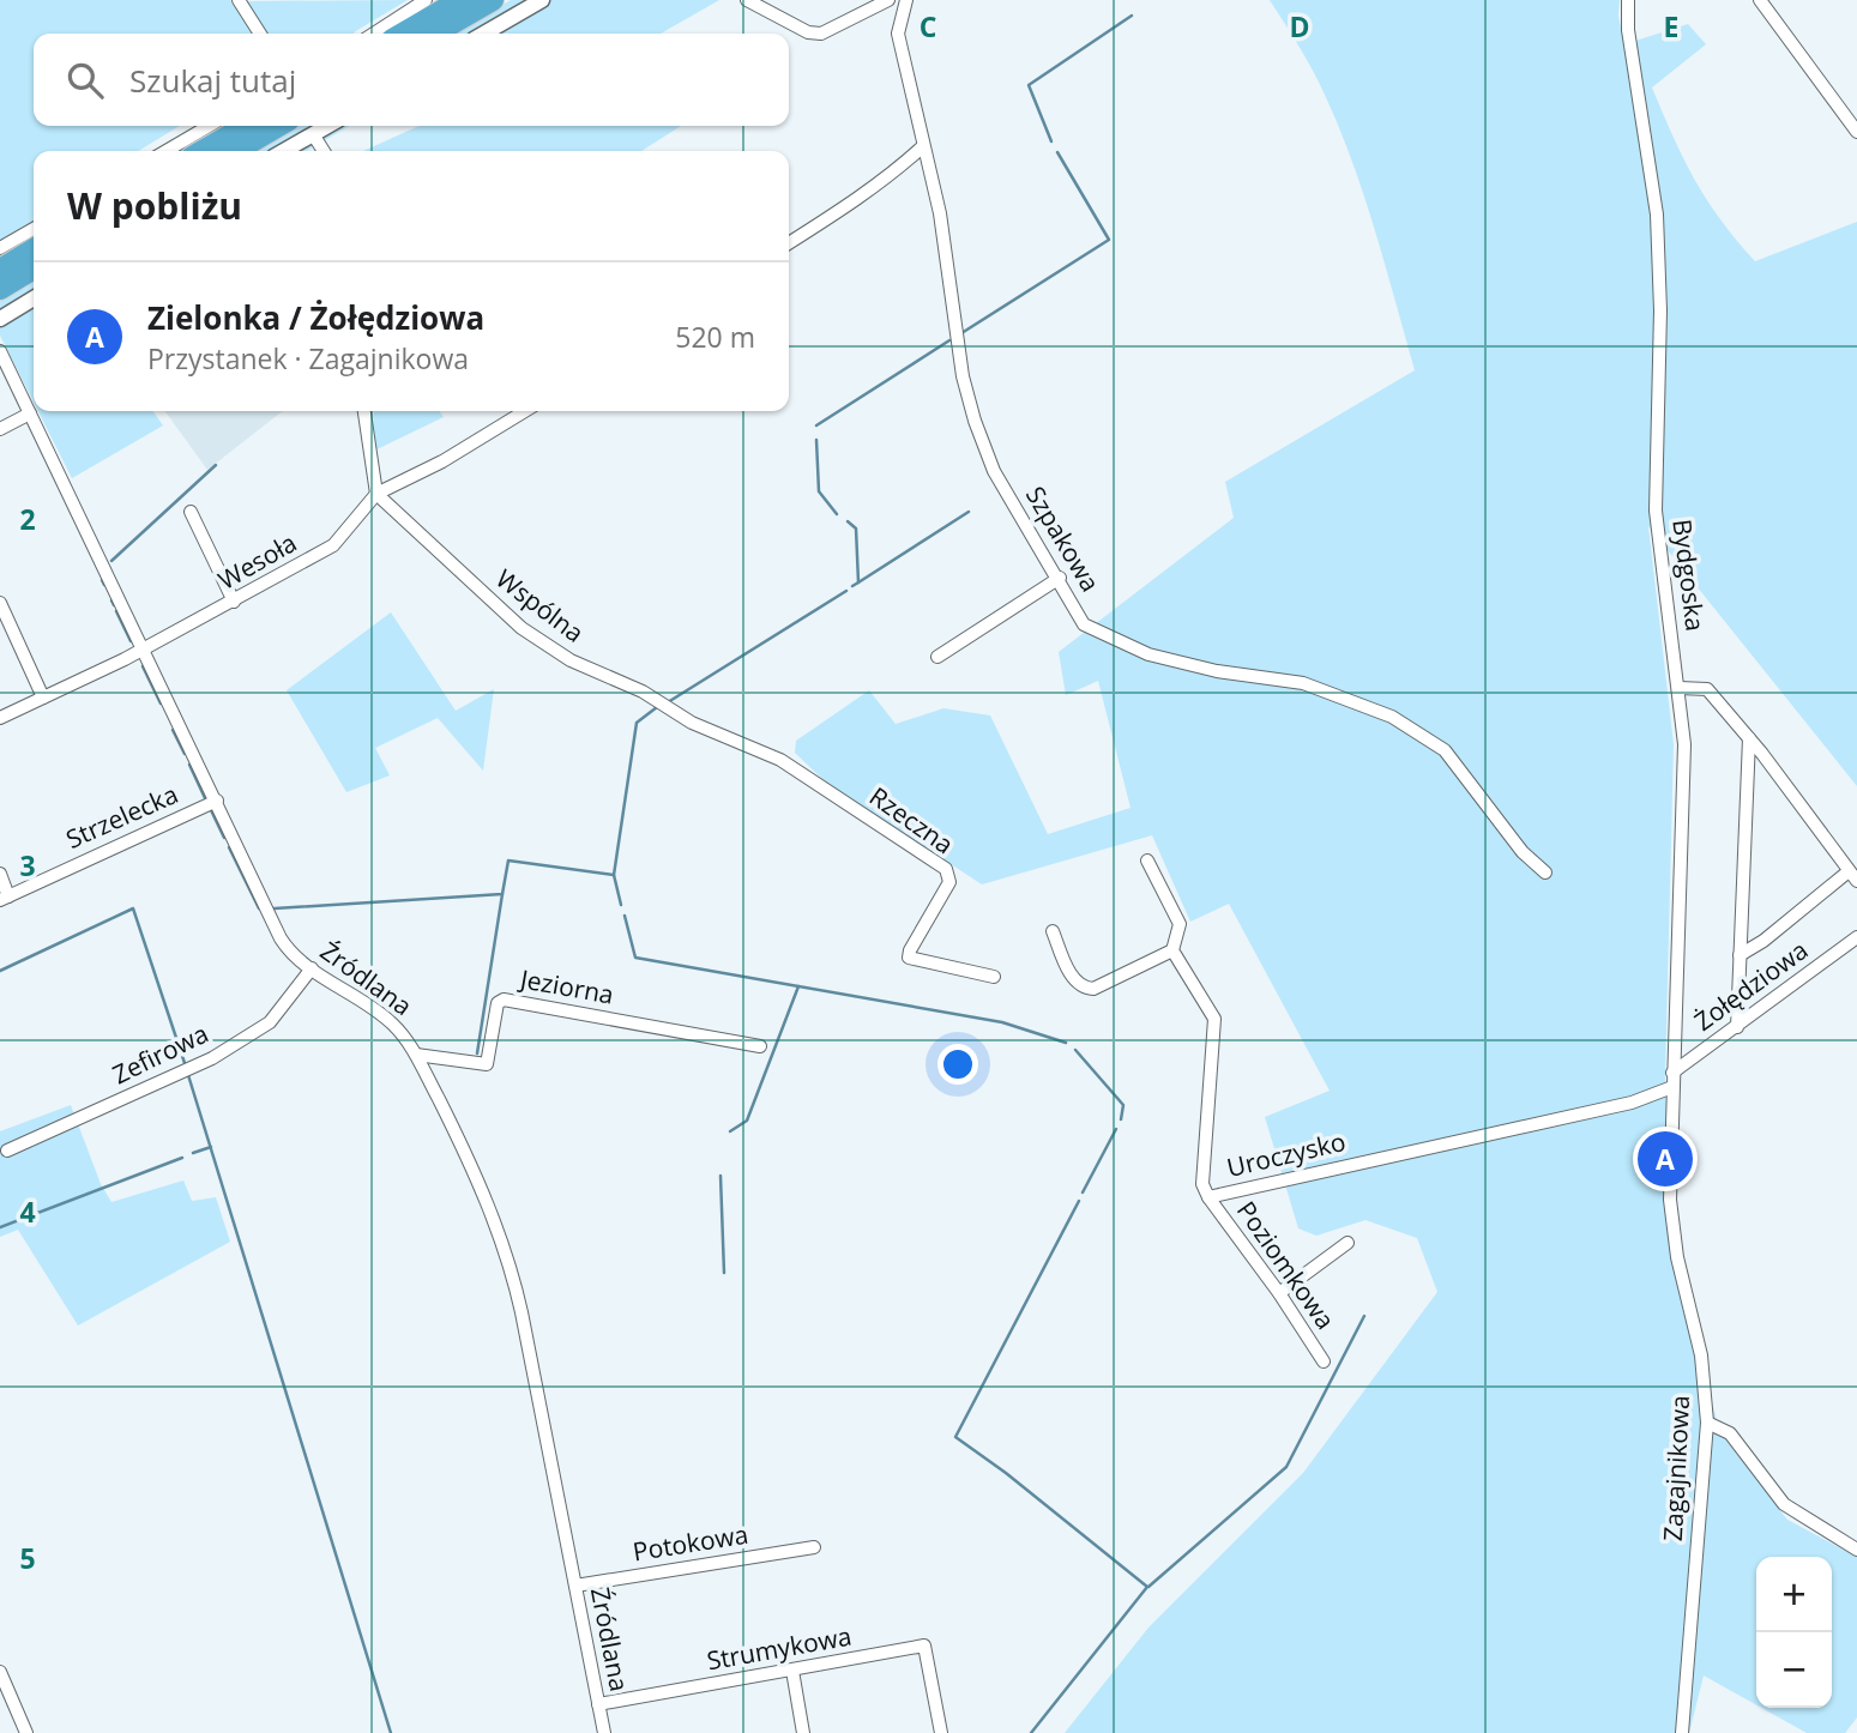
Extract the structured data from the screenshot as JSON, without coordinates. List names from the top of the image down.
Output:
{
  "streets": {
    "street": [
      "Szpakowa",
      "Wesoła",
      "Bydgoska",
      "Wspólna",
      "Strzelecka",
      "Rzeczna",
      "Źródlana",
      "Żołędziowa",
      "Jeziorna",
      "Zefirowa",
      "Uroczysko",
      "Poziomkowa",
      "Zagajnikowa",
      "Potokowa",
      "Strumykowa"
    ]
  },
  "crossings": [
    ["Wesoła", "Wspólna"],
    ["Wesoła", "Źródlana"],
    ["Bydgoska", "Żołędziowa"],
    ["Bydgoska", "Uroczysko"],
    ["Bydgoska", "Zagajnikowa"],
    ["Wspólna", "Rzeczna"],
    ["Strzelecka", "Źródlana"],
    ["Źródlana", "Jeziorna"],
    ["Źródlana", "Zefirowa"],
    ["Źródlana", "Potokowa"],
    ["Źródlana", "Strumykowa"],
    ["Uroczysko", "Poziomkowa"]
  ],
  "page": {
    "search": "Szukaj tutaj",
    "heading": "W pobliżu",
    "list": [
      {
        "mark": "A",
        "name": "Zielonka / Żołędziowa",
        "note": "Przystanek · Zagajnikowa",
        "value": "520 m"
      }
    ],
    "pins": "A",
    "map_buttons": ["+", "−"]
  },
  "grid": {
    "columns": ["C", "D", "E"],
    "rows": [
      "2",
      "3",
      "4",
      "5"
    ]
  }
}
